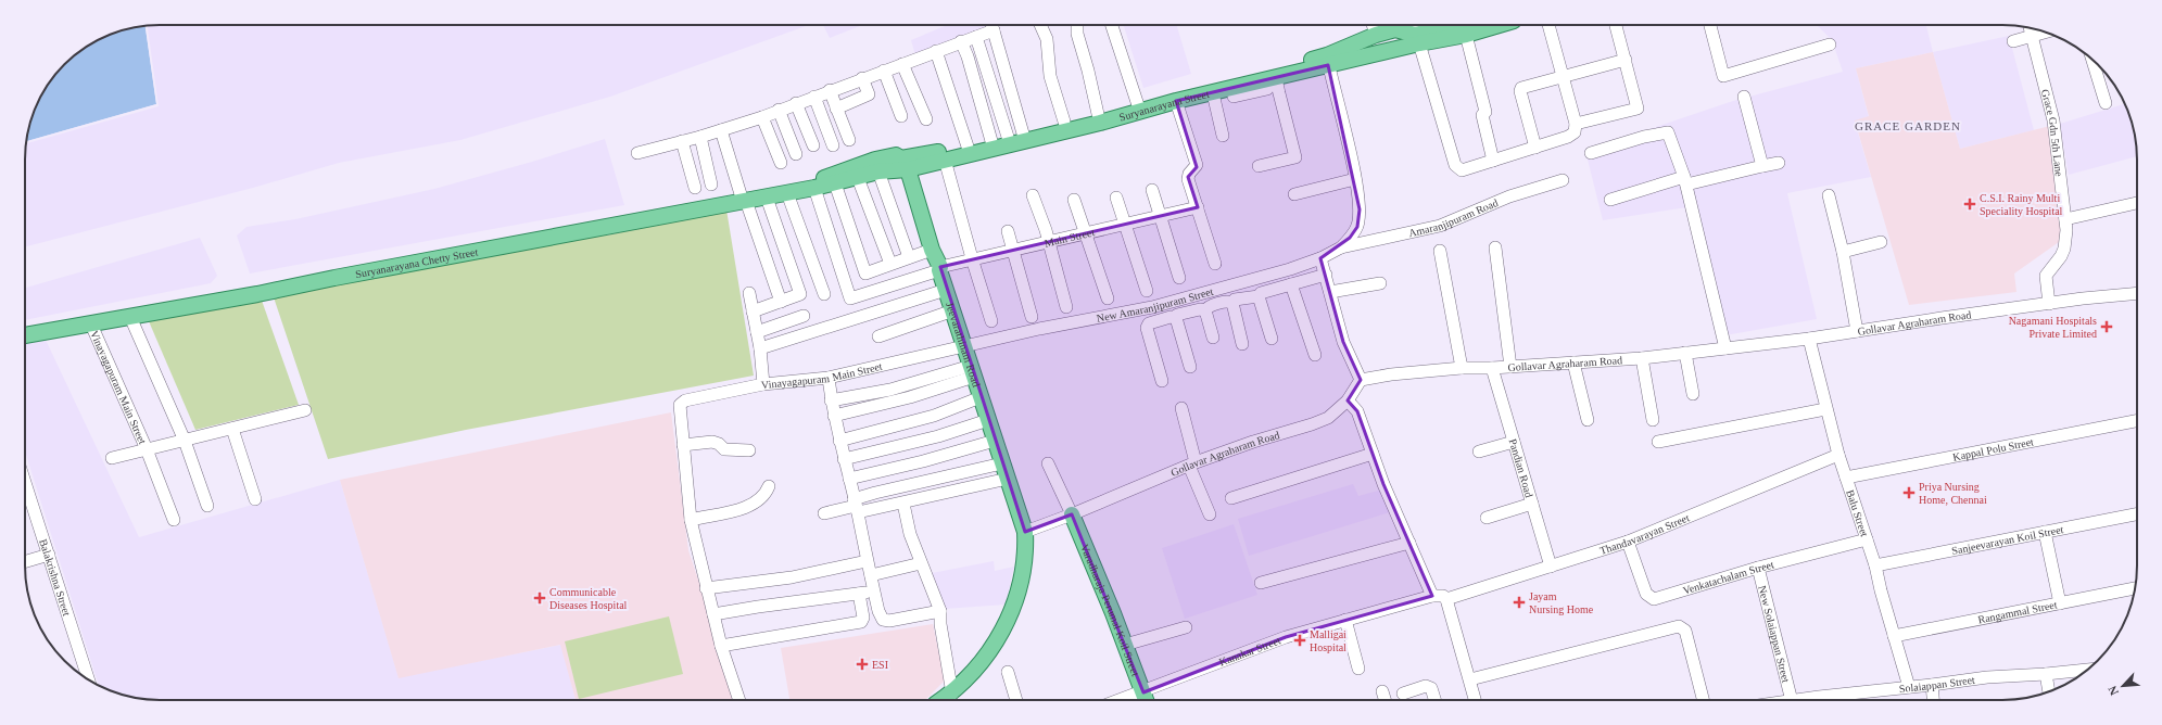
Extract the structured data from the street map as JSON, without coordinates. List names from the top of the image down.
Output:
{
  "streets": {
    "main road": [
      "Suryanarayana Street",
      "Suryanarayana Chetty Street",
      "Jeevarathinam Road",
      "Varadharaja Perumal Koil Street"
    ],
    "street": [
      "Grace Gdn 5th Lane",
      "Amaranjipuram Road",
      "Main Street",
      "New Amaranjipuram Street",
      "Gollavar Agraharam Road",
      "Vinayagapuram Main Street",
      "Kappal Polu Street",
      "Pandian Road",
      "Balu Street",
      "Thandavarayan Street",
      "Sanjeevarayan Koil Street",
      "Balakrishna Street",
      "Venkatachalam Street",
      "Rangammal Street",
      "New Solaiappan Street",
      "Kanakar Street",
      "Solaiappan Street"
    ]
  },
  "crossings": [
    ["Suryanarayana Street", "Main Street"],
    ["Suryanarayana Street", "Suryanarayana Chetty Street"],
    ["Suryanarayana Street", "Jeevarathinam Road"],
    ["Grace Gdn 5th Lane", "Gollavar Agraharam Road"],
    ["Amaranjipuram Road", "New Amaranjipuram Street"],
    ["Main Street", "Suryanarayana Chetty Street"],
    ["Main Street", "Jeevarathinam Road"],
    ["Suryanarayana Chetty Street", "Vinayagapuram Main Street"],
    ["New Amaranjipuram Street", "Jeevarathinam Road"],
    ["New Amaranjipuram Street", "Vinayagapuram Main Street"],
    ["Gollavar Agraharam Road", "Jeevarathinam Road"],
    ["Gollavar Agraharam Road", "Pandian Road"],
    ["Gollavar Agraharam Road", "Balu Street"],
    ["Gollavar Agraharam Road", "Varadharaja Perumal Koil Street"],
    ["Jeevarathinam Road", "Vinayagapuram Main Street"],
    ["Kappal Polu Street", "Balu Street"],
    ["Pandian Road", "Thandavarayan Street"],
    ["Balu Street", "Thandavarayan Street"],
    ["Balu Street", "Sanjeevarayan Koil Street"],
    ["Balu Street", "Venkatachalam Street"],
    ["Balu Street", "Rangammal Street"],
    ["Balu Street", "Solaiappan Street"],
    ["Thandavarayan Street", "Venkatachalam Street"],
    ["Venkatachalam Street", "New Solaiappan Street"],
    ["Varadharaja Perumal Koil Street", "Kanakar Street"]
  ],
  "districts": ["GRACE GARDEN"],
  "places": {
    "health": [
      "C.S.I. Rainy Multi Speciality Hospital",
      "Nagamani Hospitals Private Limited",
      "Priya Nursing Home, Chennai",
      "Communicable Diseases Hospital",
      "Jayam Nursing Home",
      "Malligai Hospital",
      "ESI"
    ]
  },
  "north": "bottom left"
}
